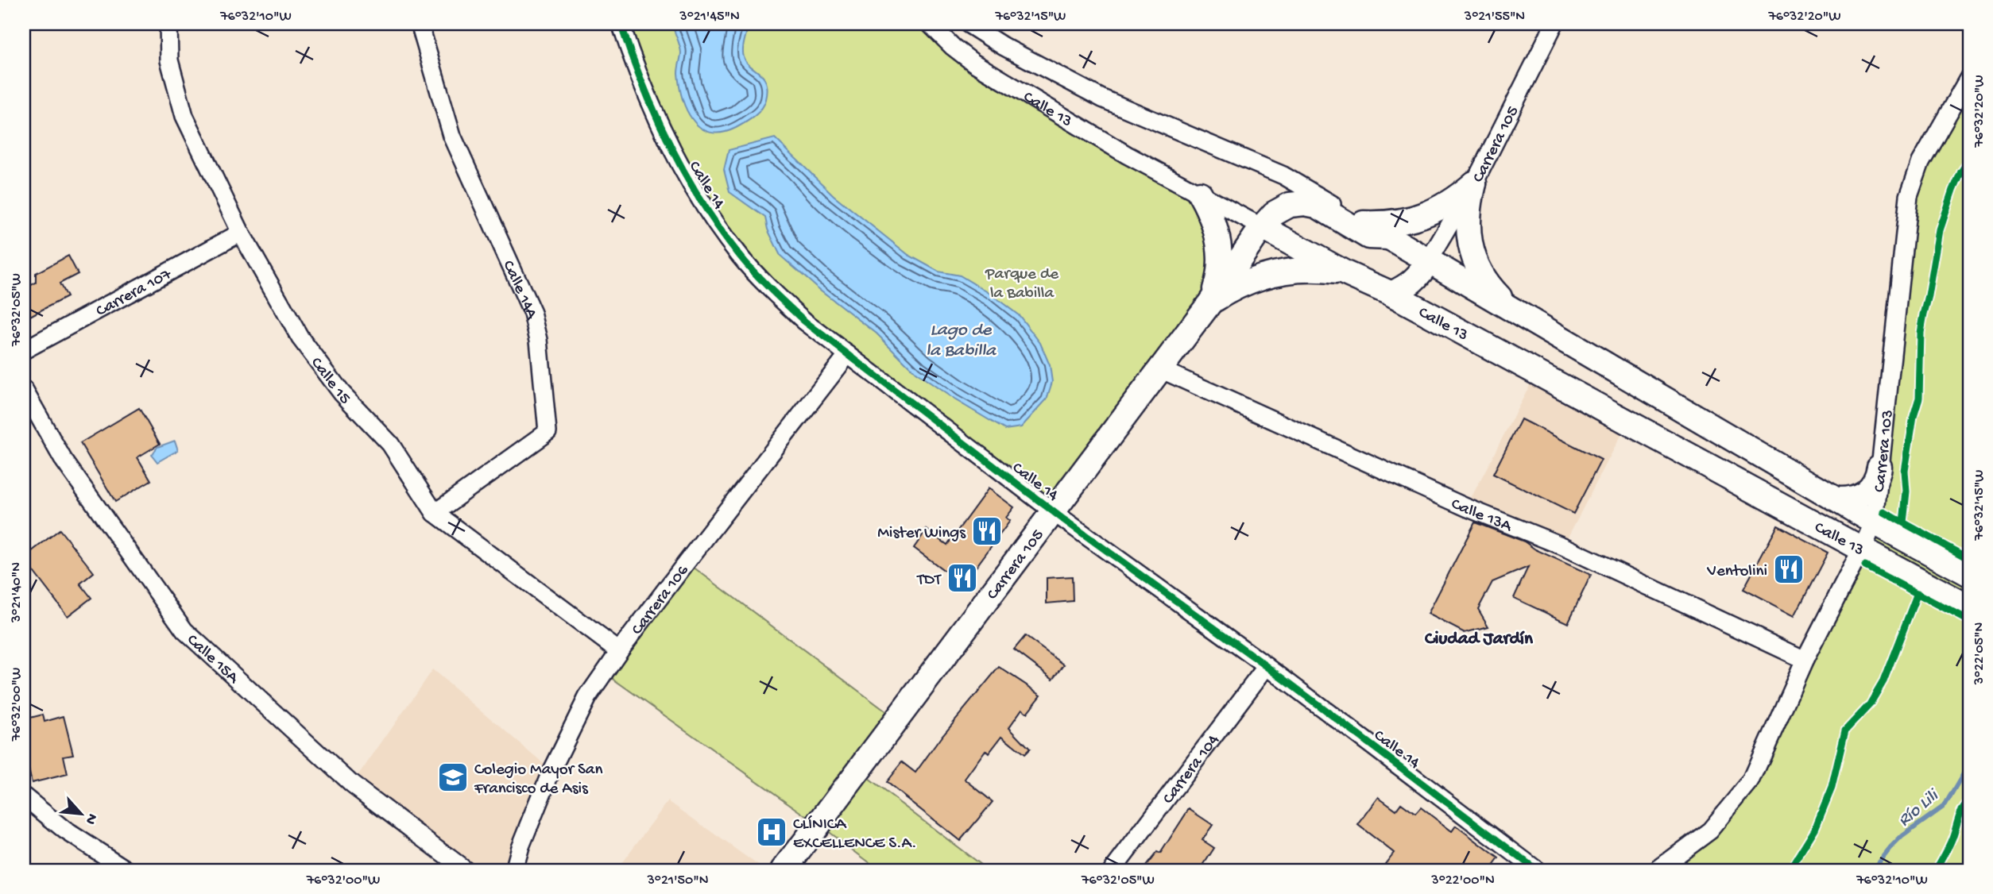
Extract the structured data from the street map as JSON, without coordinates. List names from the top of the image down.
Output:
{
  "streets": {
    "main road": ["Calle 13", "Carrera 105"],
    "street": [
      "Calle 14",
      "Calle 14A",
      "Carrera 107",
      "Calle 15",
      "Carrera 103",
      "Calle 13A",
      "Carrera 106",
      "Calle 15A",
      "Carrera 104"
    ]
  },
  "crossings": [
    ["Calle 13", "Carrera 105"],
    ["Calle 13", "Carrera 103"],
    ["Carrera 105", "Calle 14"],
    ["Carrera 105", "Calle 13A"],
    ["Calle 14", "Carrera 106"],
    ["Calle 14", "Carrera 104"],
    ["Calle 14A", "Calle 15"],
    ["Carrera 107", "Calle 15"],
    ["Calle 15", "Carrera 106"],
    ["Carrera 103", "Calle 13A"]
  ],
  "districts": ["Ciudad Jardín"],
  "water": ["Lago de la Babilla", "Río Lili"],
  "parks": ["Parque de la Babilla"],
  "places": {
    "restaurant": ["Mister Wings", "Ventolini", "TDT"],
    "school or university": ["Colegio Mayor San Francisco de Asis"],
    "hospital": ["CLÍNICA EXCELLENCE S.A."]
  },
  "north": "bottom right",
  "coordinates": [
    "76°32'10\"W",
    "3°21'45\"N",
    "76°32'15\"W",
    "3°21'55\"N",
    "76°32'20\"W",
    "76°32'05\"W",
    "3°21'40\"N",
    "3°22'05\"N",
    "76°32'00\"W",
    "3°21'50\"N",
    "3°22'00\"N"
  ]
}
